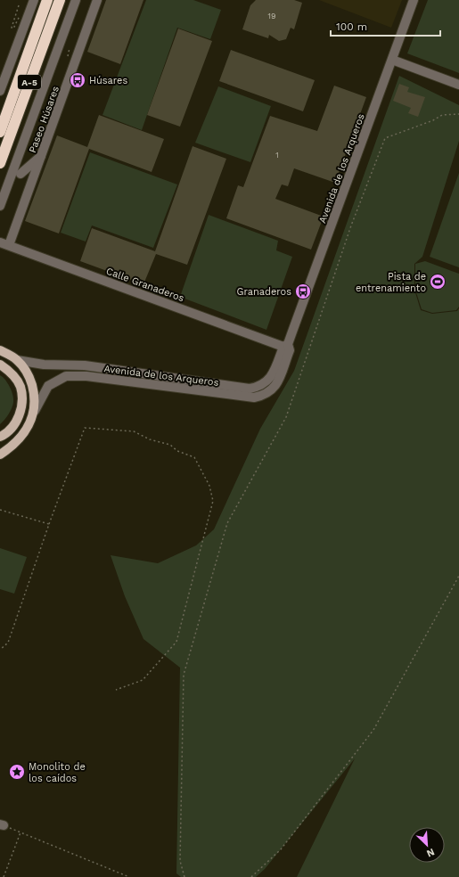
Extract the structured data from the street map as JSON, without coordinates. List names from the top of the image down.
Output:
{
  "streets": {
    "highway": ["A-5"],
    "street": ["Paseo Húsares", "Avenida de los Arqueros", "Calle Granaderos"]
  },
  "crossings": [
    ["Paseo Húsares", "Calle Granaderos"],
    ["Avenida de los Arqueros", "Calle Granaderos"]
  ],
  "places": {
    "bus stop": ["Húsares", "Granaderos"],
    "sports": ["Pista de entrenamiento"],
    "place": ["Monolito de los caídos"]
  },
  "house_numbers": ["19", "1"],
  "scale_bar": "100 m",
  "north": "bottom right"
}
